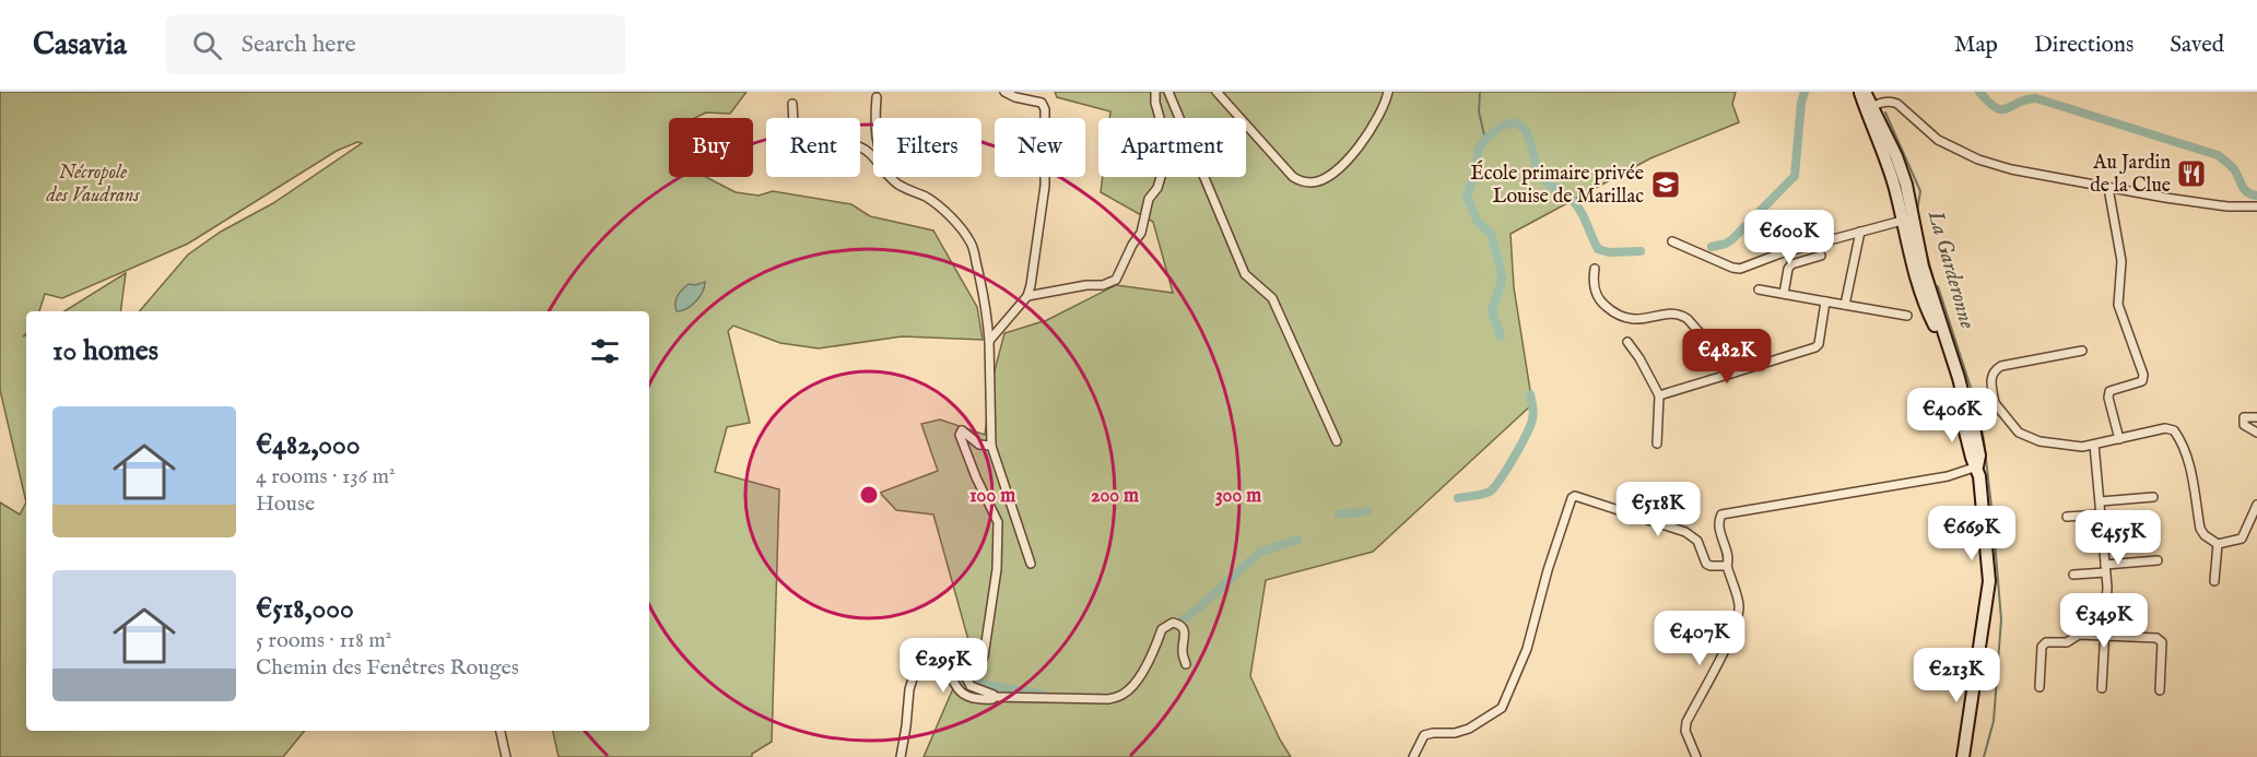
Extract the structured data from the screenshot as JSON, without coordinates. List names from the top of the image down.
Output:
{
  "water": ["La Garderonne"],
  "parks": ["Nécropole des Vaudrans"],
  "places": {
    "restaurant": ["Au Jardin de la Clue"],
    "school or university": ["École primaire privée Louise de Marillac"]
  },
  "page": {
    "header": "Casavia",
    "search": "Search here",
    "nav": ["Map", "Directions", "Saved"],
    "chip": [
      "Buy",
      "Rent",
      "Filters",
      "New",
      "Apartment"
    ],
    "price": [
      "€600K",
      "€482K",
      "€406K",
      "€518K",
      "€669K",
      "€455K",
      "€349K",
      "€407K",
      "€295K",
      "€213K"
    ],
    "heading": "10 homes",
    "list": [
      {
        "name": "€482,000",
        "note": "4 rooms · 136 m² · House"
      },
      {
        "name": "€518,000",
        "note": "5 rooms · 118 m² · Chemin des Fenêtres Rouges"
      }
    ]
  },
  "rings": ["100 m", "200 m", "300 m"]
}
